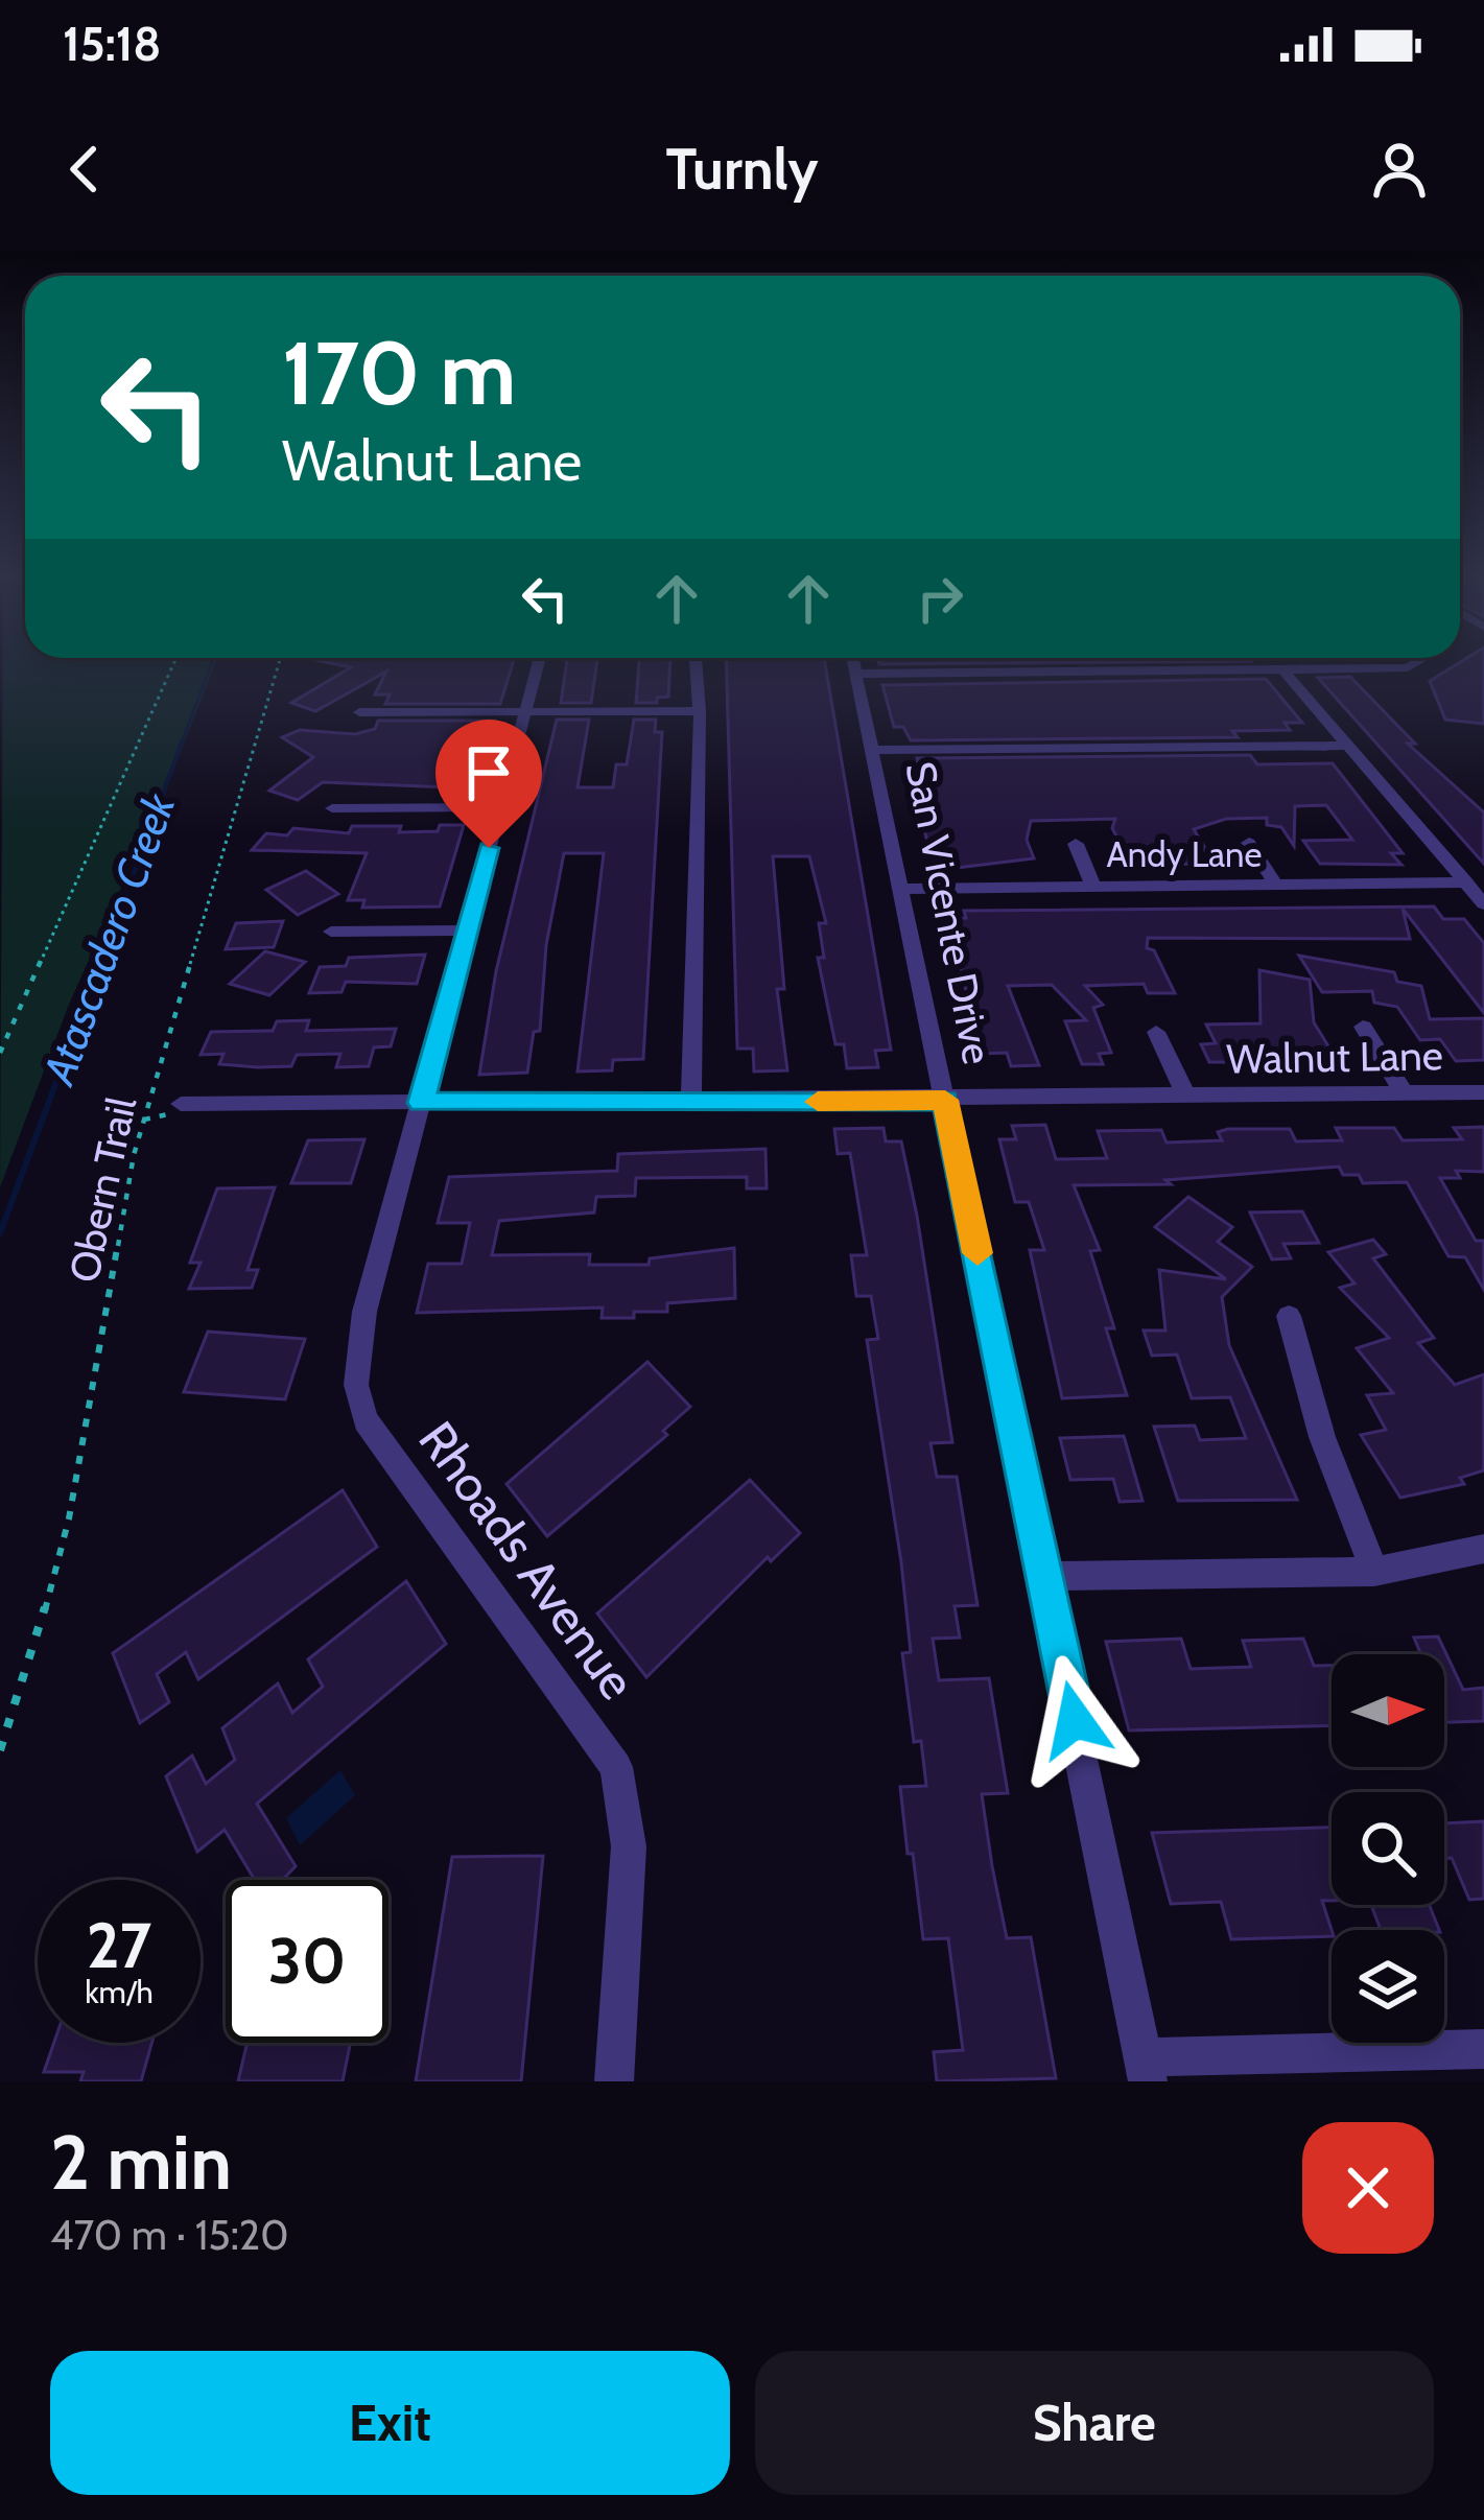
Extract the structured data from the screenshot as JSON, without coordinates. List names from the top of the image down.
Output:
{
  "streets": {
    "street": [
      "Andy Lane",
      "San Vicente Drive",
      "Walnut Lane",
      "Rhoads Avenue"
    ],
    "path": ["Obern Trail"]
  },
  "crossings": [
    ["Andy Lane", "San Vicente Drive"],
    ["San Vicente Drive", "Walnut Lane"],
    ["Walnut Lane", "Rhoads Avenue"]
  ],
  "water": ["Atascadero Creek"],
  "north": "right",
  "page": {
    "status": "15:18",
    "header": "Turnly",
    "turn": ["170 m", "Walnut Lane"],
    "speed": "27 km/h",
    "limit": "30",
    "heading": ["2 min", "470 m · 15:20"],
    "buttons": ["Exit", "Share"]
  }
}
